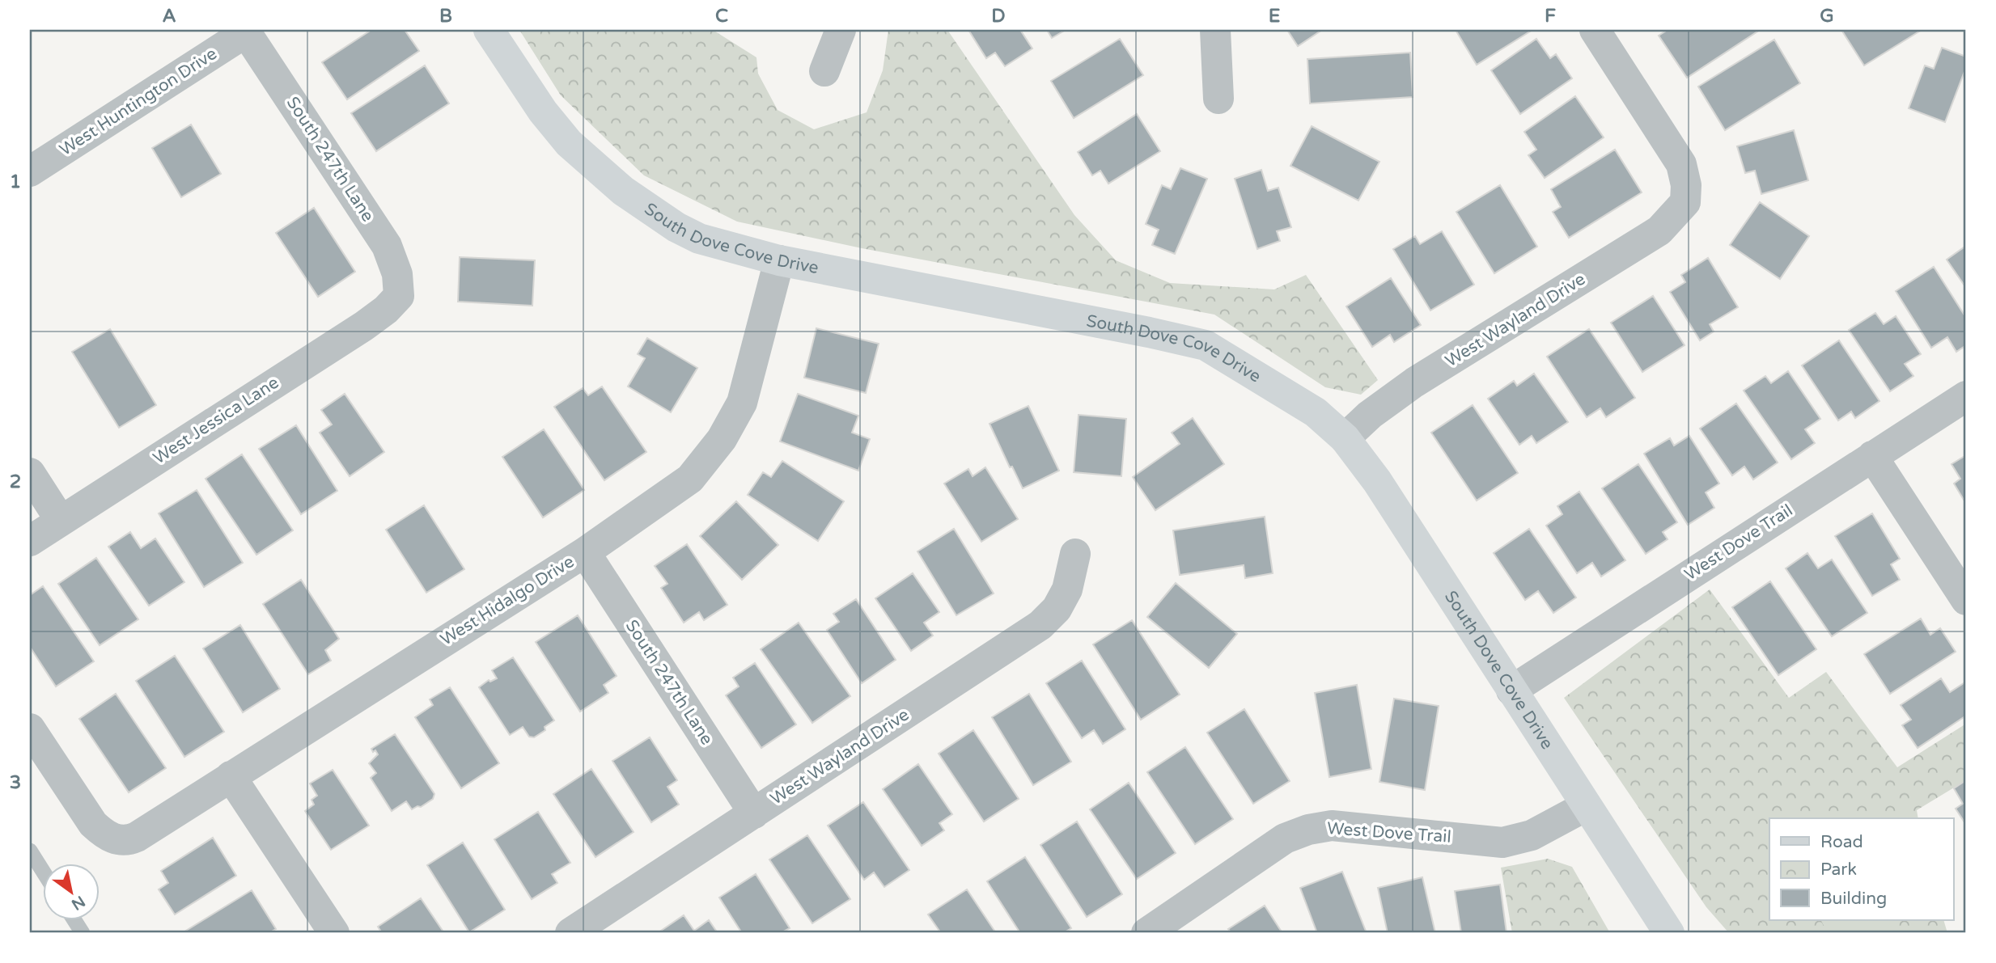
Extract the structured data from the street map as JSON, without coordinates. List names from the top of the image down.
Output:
{
  "streets": {
    "street": [
      "West Huntington Drive",
      "South 247th Lane",
      "South Dove Cove Drive",
      "West Wayland Drive",
      "West Jessica Lane",
      "West Dove Trail",
      "West Hidalgo Drive"
    ]
  },
  "crossings": [
    ["West Huntington Drive", "South 247th Lane"],
    ["South 247th Lane", "West Wayland Drive"],
    ["South 247th Lane", "West Jessica Lane"],
    ["South 247th Lane", "West Hidalgo Drive"],
    ["South Dove Cove Drive", "West Wayland Drive"],
    ["South Dove Cove Drive", "West Dove Trail"],
    ["South Dove Cove Drive", "West Hidalgo Drive"]
  ],
  "legend": ["Road", "Park", "Building"],
  "north": "bottom right",
  "grid": {
    "columns": [
      "A",
      "B",
      "C",
      "D",
      "E",
      "F",
      "G"
    ],
    "rows": ["1", "2", "3"]
  }
}
